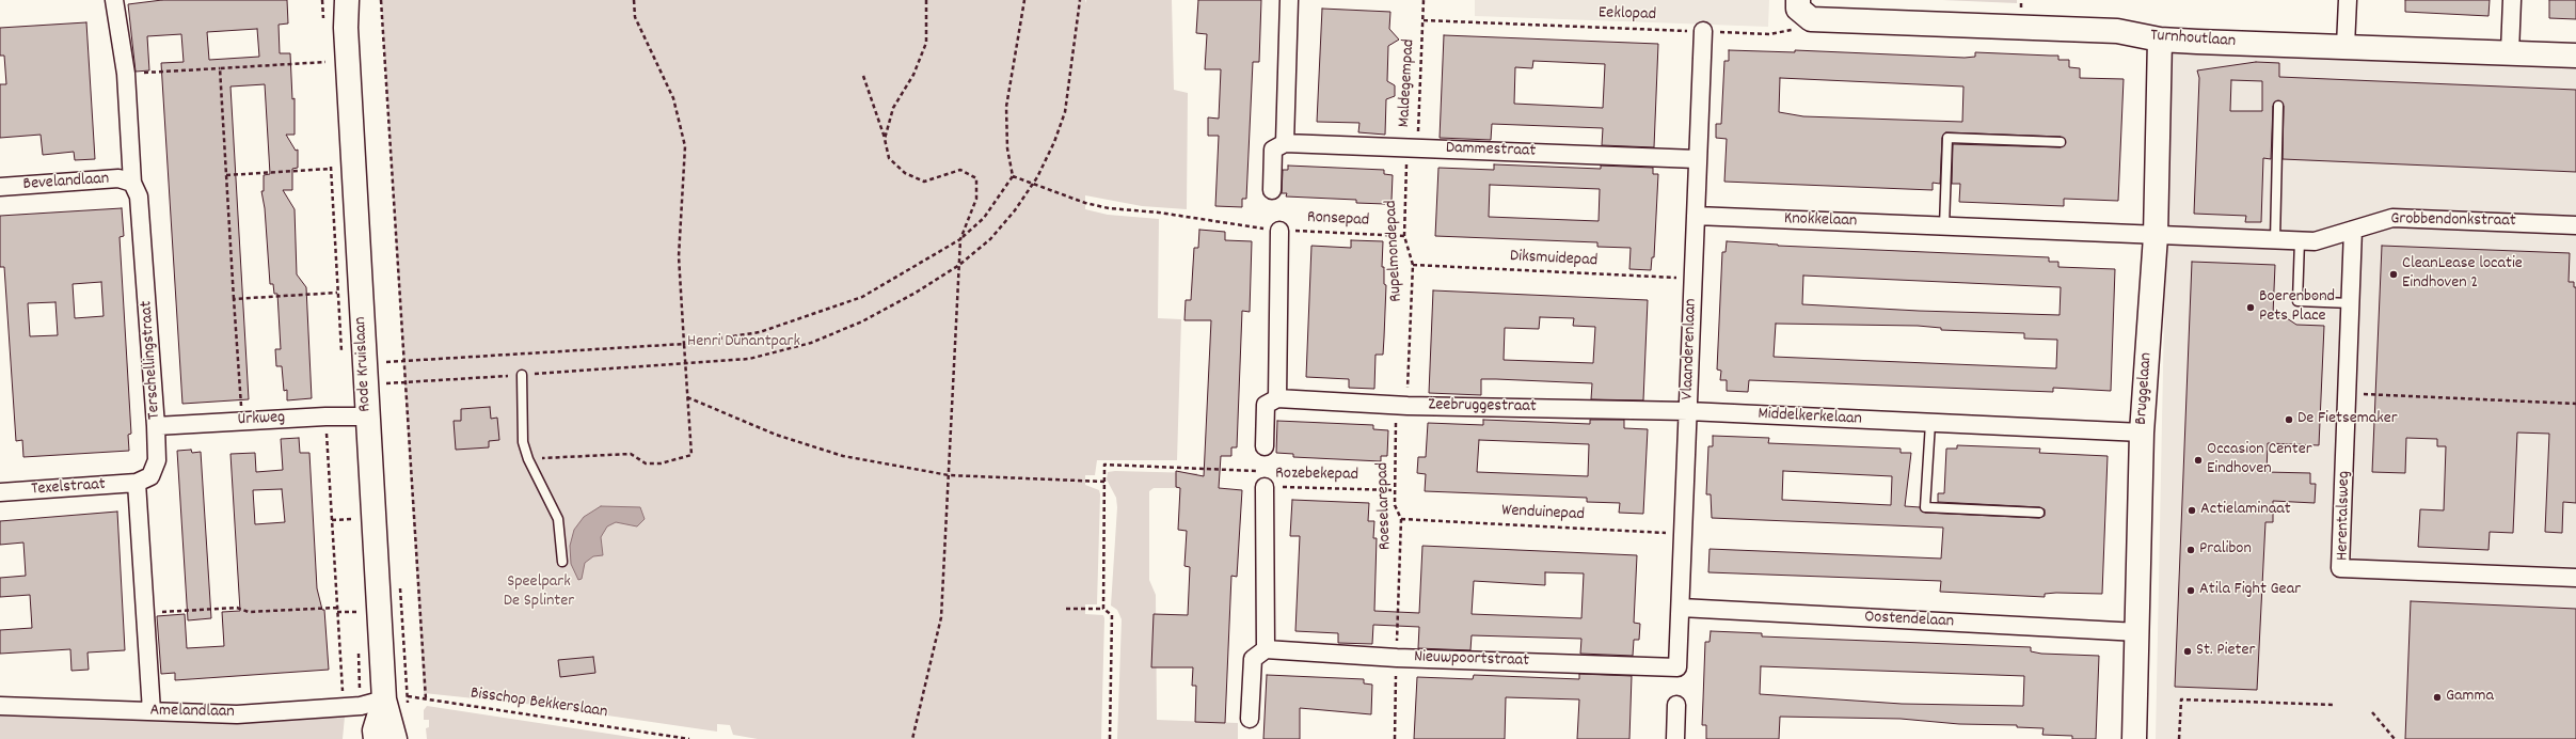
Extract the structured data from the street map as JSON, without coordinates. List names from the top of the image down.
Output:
{
  "streets": {
    "street": [
      "Turnhoutlaan",
      "Dammestraat",
      "Bevelandlaan",
      "Knokkelaan",
      "Grobbendonkstraat",
      "Vlaanderenlaan",
      "Terschellingstraat",
      "Rode Kruislaan",
      "Bruggelaan",
      "Zeebruggestraat",
      "Middelkerkelaan",
      "Urkweg",
      "Texelstraat",
      "Herentalsweg",
      "Oostendelaan",
      "Nieuwpoortstraat",
      "Amelandlaan"
    ],
    "path": [
      "Eeklopad",
      "Maldegempad",
      "Ronsepad",
      "Rupelmondepad",
      "Diksmuidepad",
      "Rozebekepad",
      "Roeselarepad",
      "Wenduinepad",
      "Bisschop Bekkerslaan"
    ]
  },
  "crossings": [
    ["Eeklopad", "Turnhoutlaan"],
    ["Eeklopad", "Maldegempad"],
    ["Eeklopad", "Vlaanderenlaan"],
    ["Turnhoutlaan", "Bruggelaan"],
    ["Maldegempad", "Dammestraat"],
    ["Maldegempad", "Rupelmondepad"],
    ["Dammestraat", "Rupelmondepad"],
    ["Dammestraat", "Vlaanderenlaan"],
    ["Bevelandlaan", "Terschellingstraat"],
    ["Ronsepad", "Rupelmondepad"],
    ["Knokkelaan", "Grobbendonkstraat"],
    ["Knokkelaan", "Vlaanderenlaan"],
    ["Knokkelaan", "Bruggelaan"],
    ["Grobbendonkstraat", "Bruggelaan"],
    ["Grobbendonkstraat", "Herentalsweg"],
    ["Rupelmondepad", "Diksmuidepad"],
    ["Rupelmondepad", "Zeebruggestraat"],
    ["Rupelmondepad", "Roeselarepad"],
    ["Diksmuidepad", "Vlaanderenlaan"],
    ["Vlaanderenlaan", "Zeebruggestraat"],
    ["Vlaanderenlaan", "Middelkerkelaan"],
    ["Vlaanderenlaan", "Wenduinepad"],
    ["Vlaanderenlaan", "Oostendelaan"],
    ["Vlaanderenlaan", "Nieuwpoortstraat"],
    ["Terschellingstraat", "Urkweg"],
    ["Terschellingstraat", "Texelstraat"],
    ["Rode Kruislaan", "Urkweg"],
    ["Rode Kruislaan", "Bisschop Bekkerslaan"],
    ["Rode Kruislaan", "Amelandlaan"],
    ["Bruggelaan", "Middelkerkelaan"],
    ["Bruggelaan", "Oostendelaan"],
    ["Zeebruggestraat", "Middelkerkelaan"],
    ["Zeebruggestraat", "Roeselarepad"],
    ["Rozebekepad", "Roeselarepad"],
    ["Roeselarepad", "Wenduinepad"],
    ["Roeselarepad", "Nieuwpoortstraat"],
    ["Bisschop Bekkerslaan", "Amelandlaan"]
  ],
  "parks": ["Henri Dunantpark", "Speelpark De Splinter"],
  "places": [
    "CleanLease locatie Eindhoven 2",
    "Boerenbond Pets Place",
    "De Fietsemaker",
    "Occasion Center Eindhoven",
    "Actielaminaat",
    "Pralibon",
    "Atila Fight Gear",
    "St. Pieter",
    "Gamma"
  ]
}
